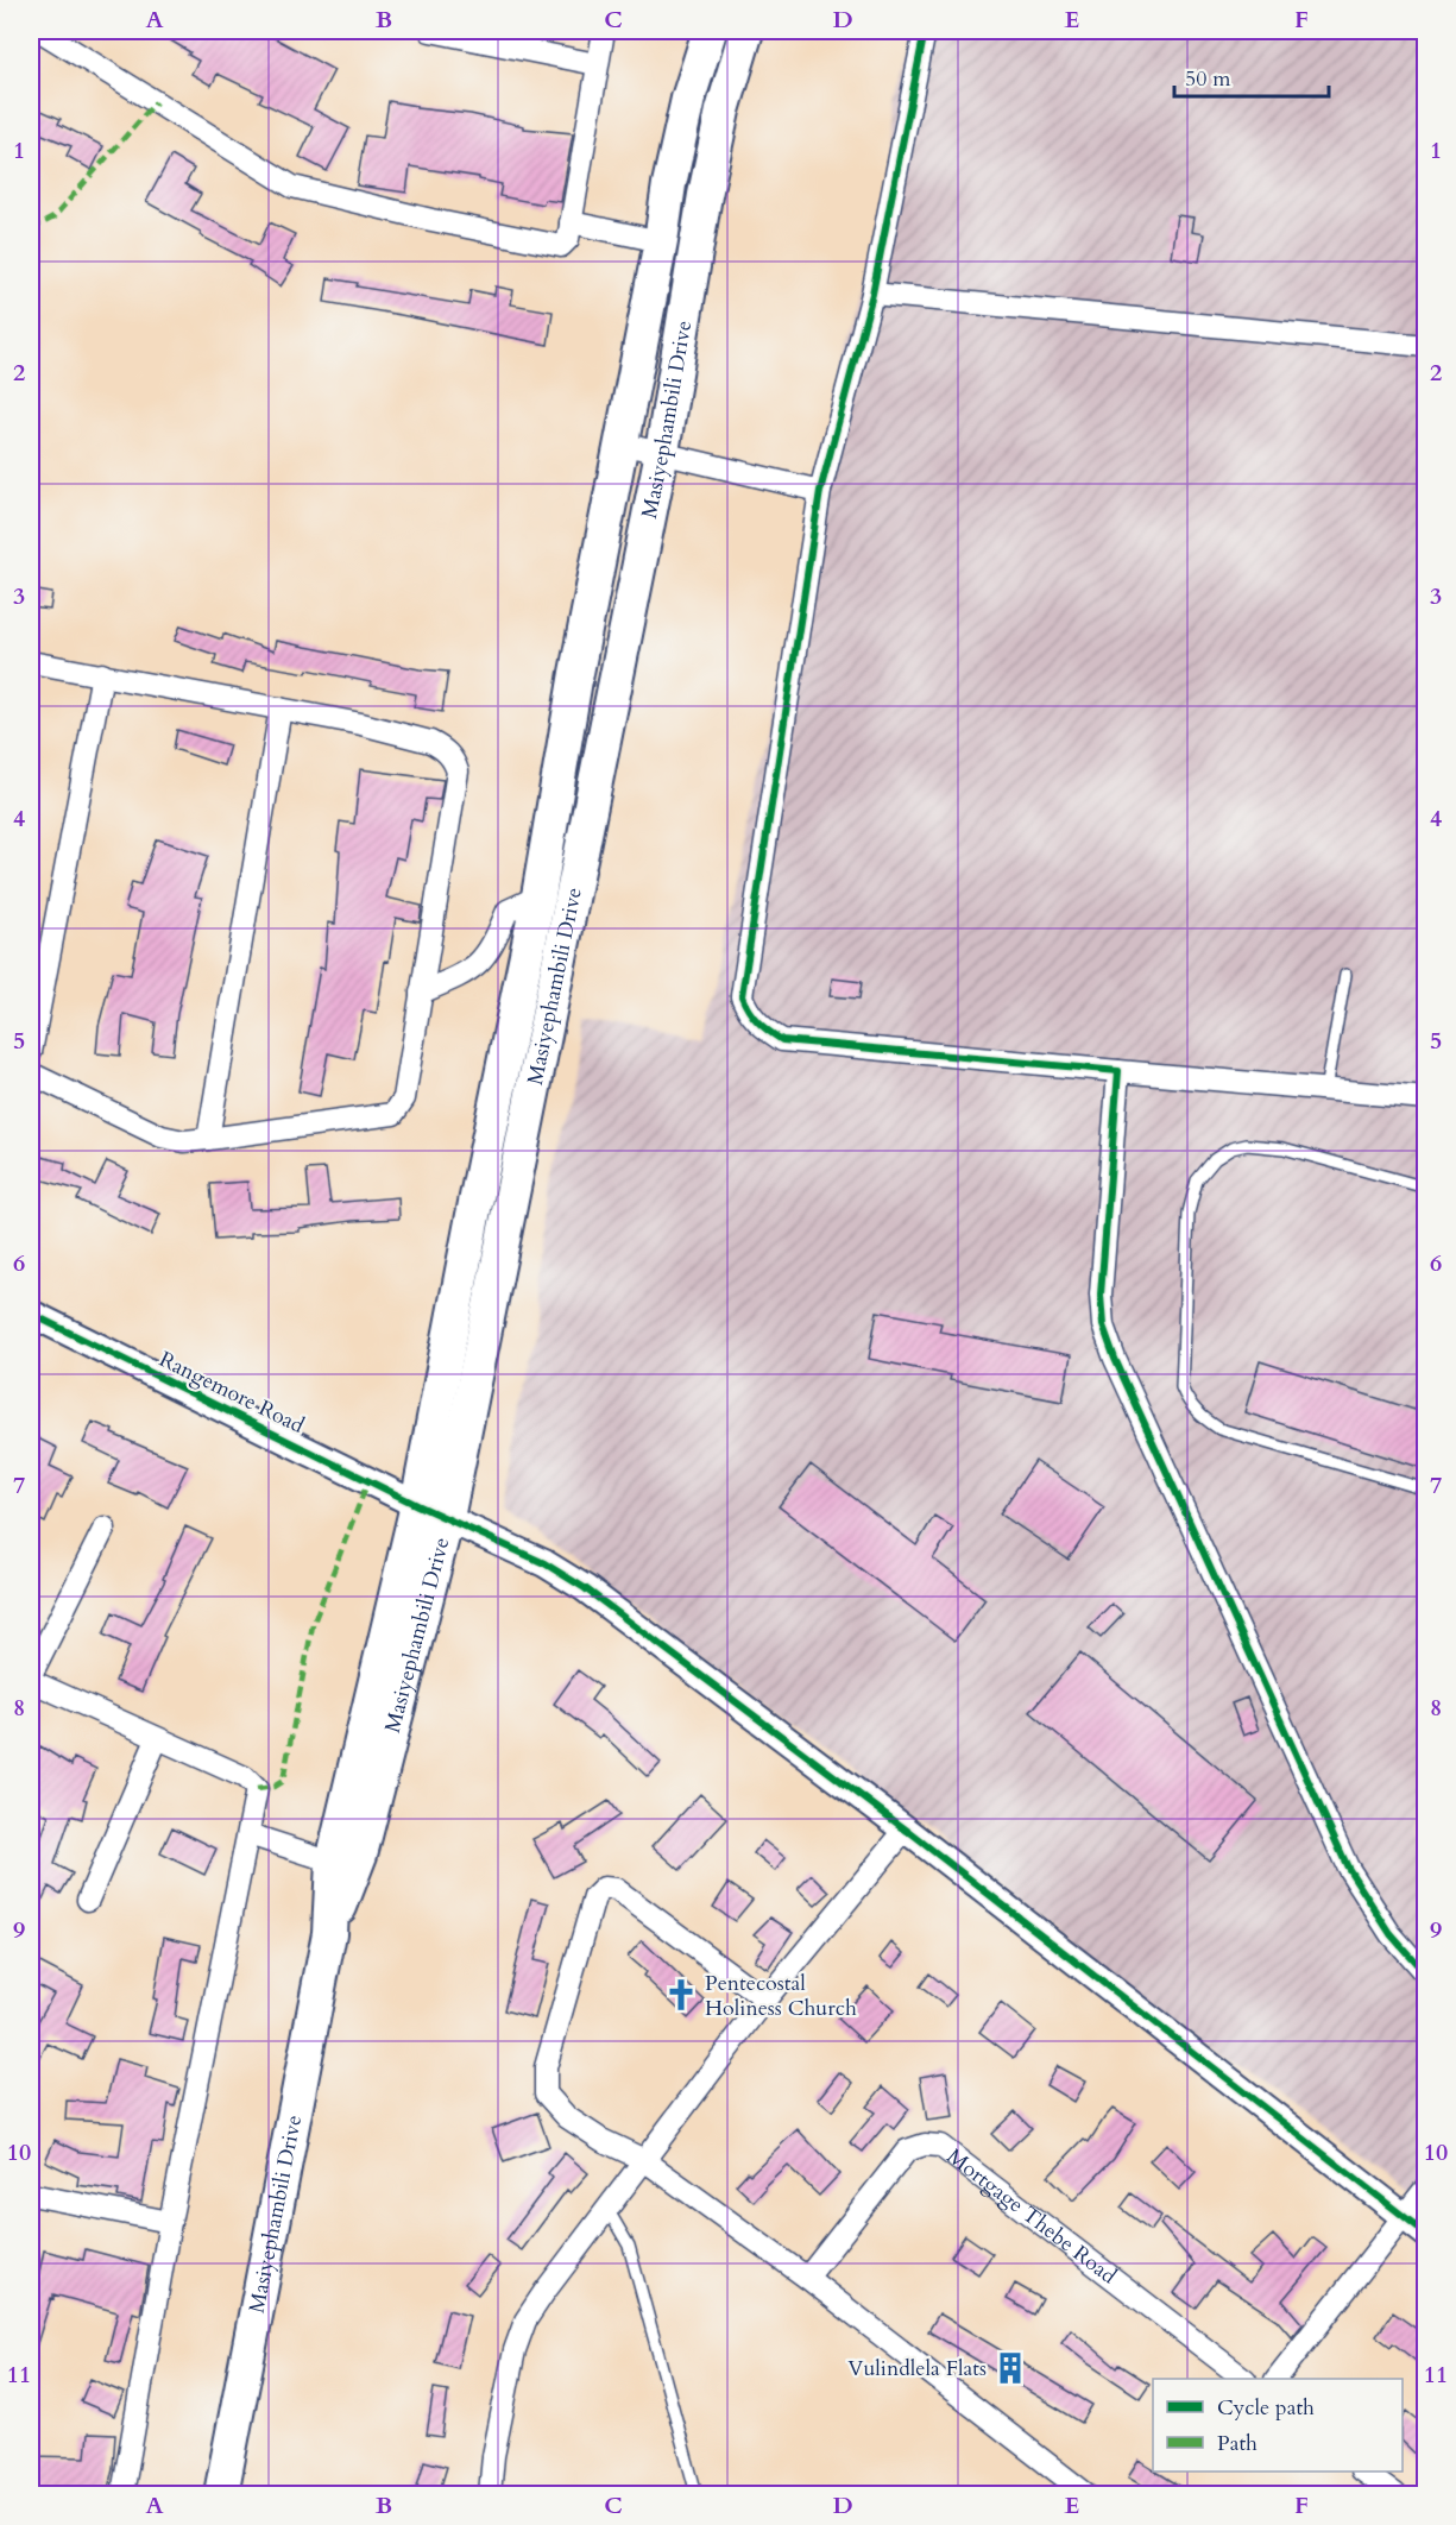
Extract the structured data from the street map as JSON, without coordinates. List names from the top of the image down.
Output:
{
  "streets": {
    "main road": ["Masiyephambili Drive"],
    "street": ["Rangemore Road", "Mortgage Thebe Road"]
  },
  "crossings": [
    ["Masiyephambili Drive", "Rangemore Road"]
  ],
  "places": {
    "church": ["Pentecostal Holiness Church"],
    "building": ["Vulindlela Flats"]
  },
  "legend": ["Cycle path", "Path"],
  "scale_bar": "50 m",
  "grid": {
    "columns": [
      "A",
      "B",
      "C",
      "D",
      "E",
      "F"
    ],
    "rows": [
      "1",
      "2",
      "3",
      "4",
      "5",
      "6",
      "7",
      "8",
      "9",
      "10",
      "11"
    ]
  }
}
